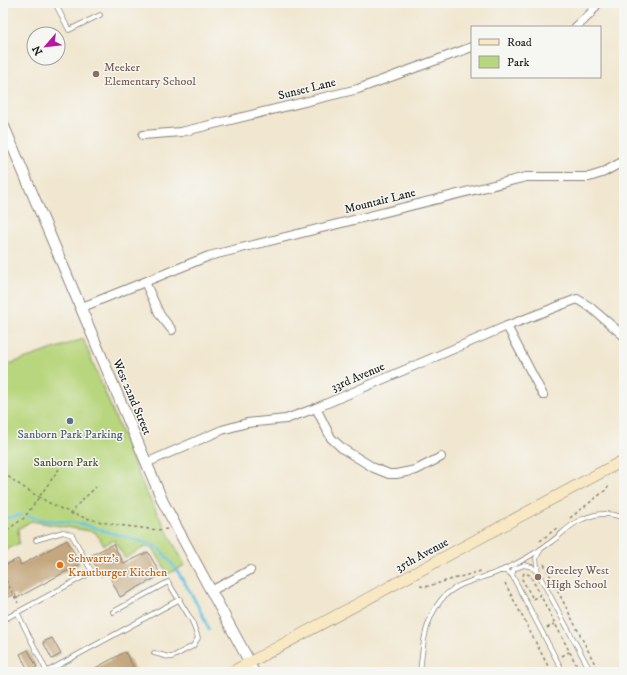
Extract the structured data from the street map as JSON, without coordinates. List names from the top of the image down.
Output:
{
  "streets": {
    "main road": ["35th Avenue"],
    "street": [
      "Sunset Lane",
      "Mountair Lane",
      "33rd Avenue",
      "West 22nd Street"
    ]
  },
  "crossings": [
    ["Mountair Lane", "West 22nd Street"],
    ["33rd Avenue", "West 22nd Street"],
    ["West 22nd Street", "35th Avenue"]
  ],
  "parks": ["Sanborn Park"],
  "places": [
    "Meeker Elementary School",
    "Sanborn Park Parking",
    "Schwartz's Krautburger Kitchen",
    "Greeley West High School"
  ],
  "legend": ["Road", "Park"],
  "north": "bottom left"
}
